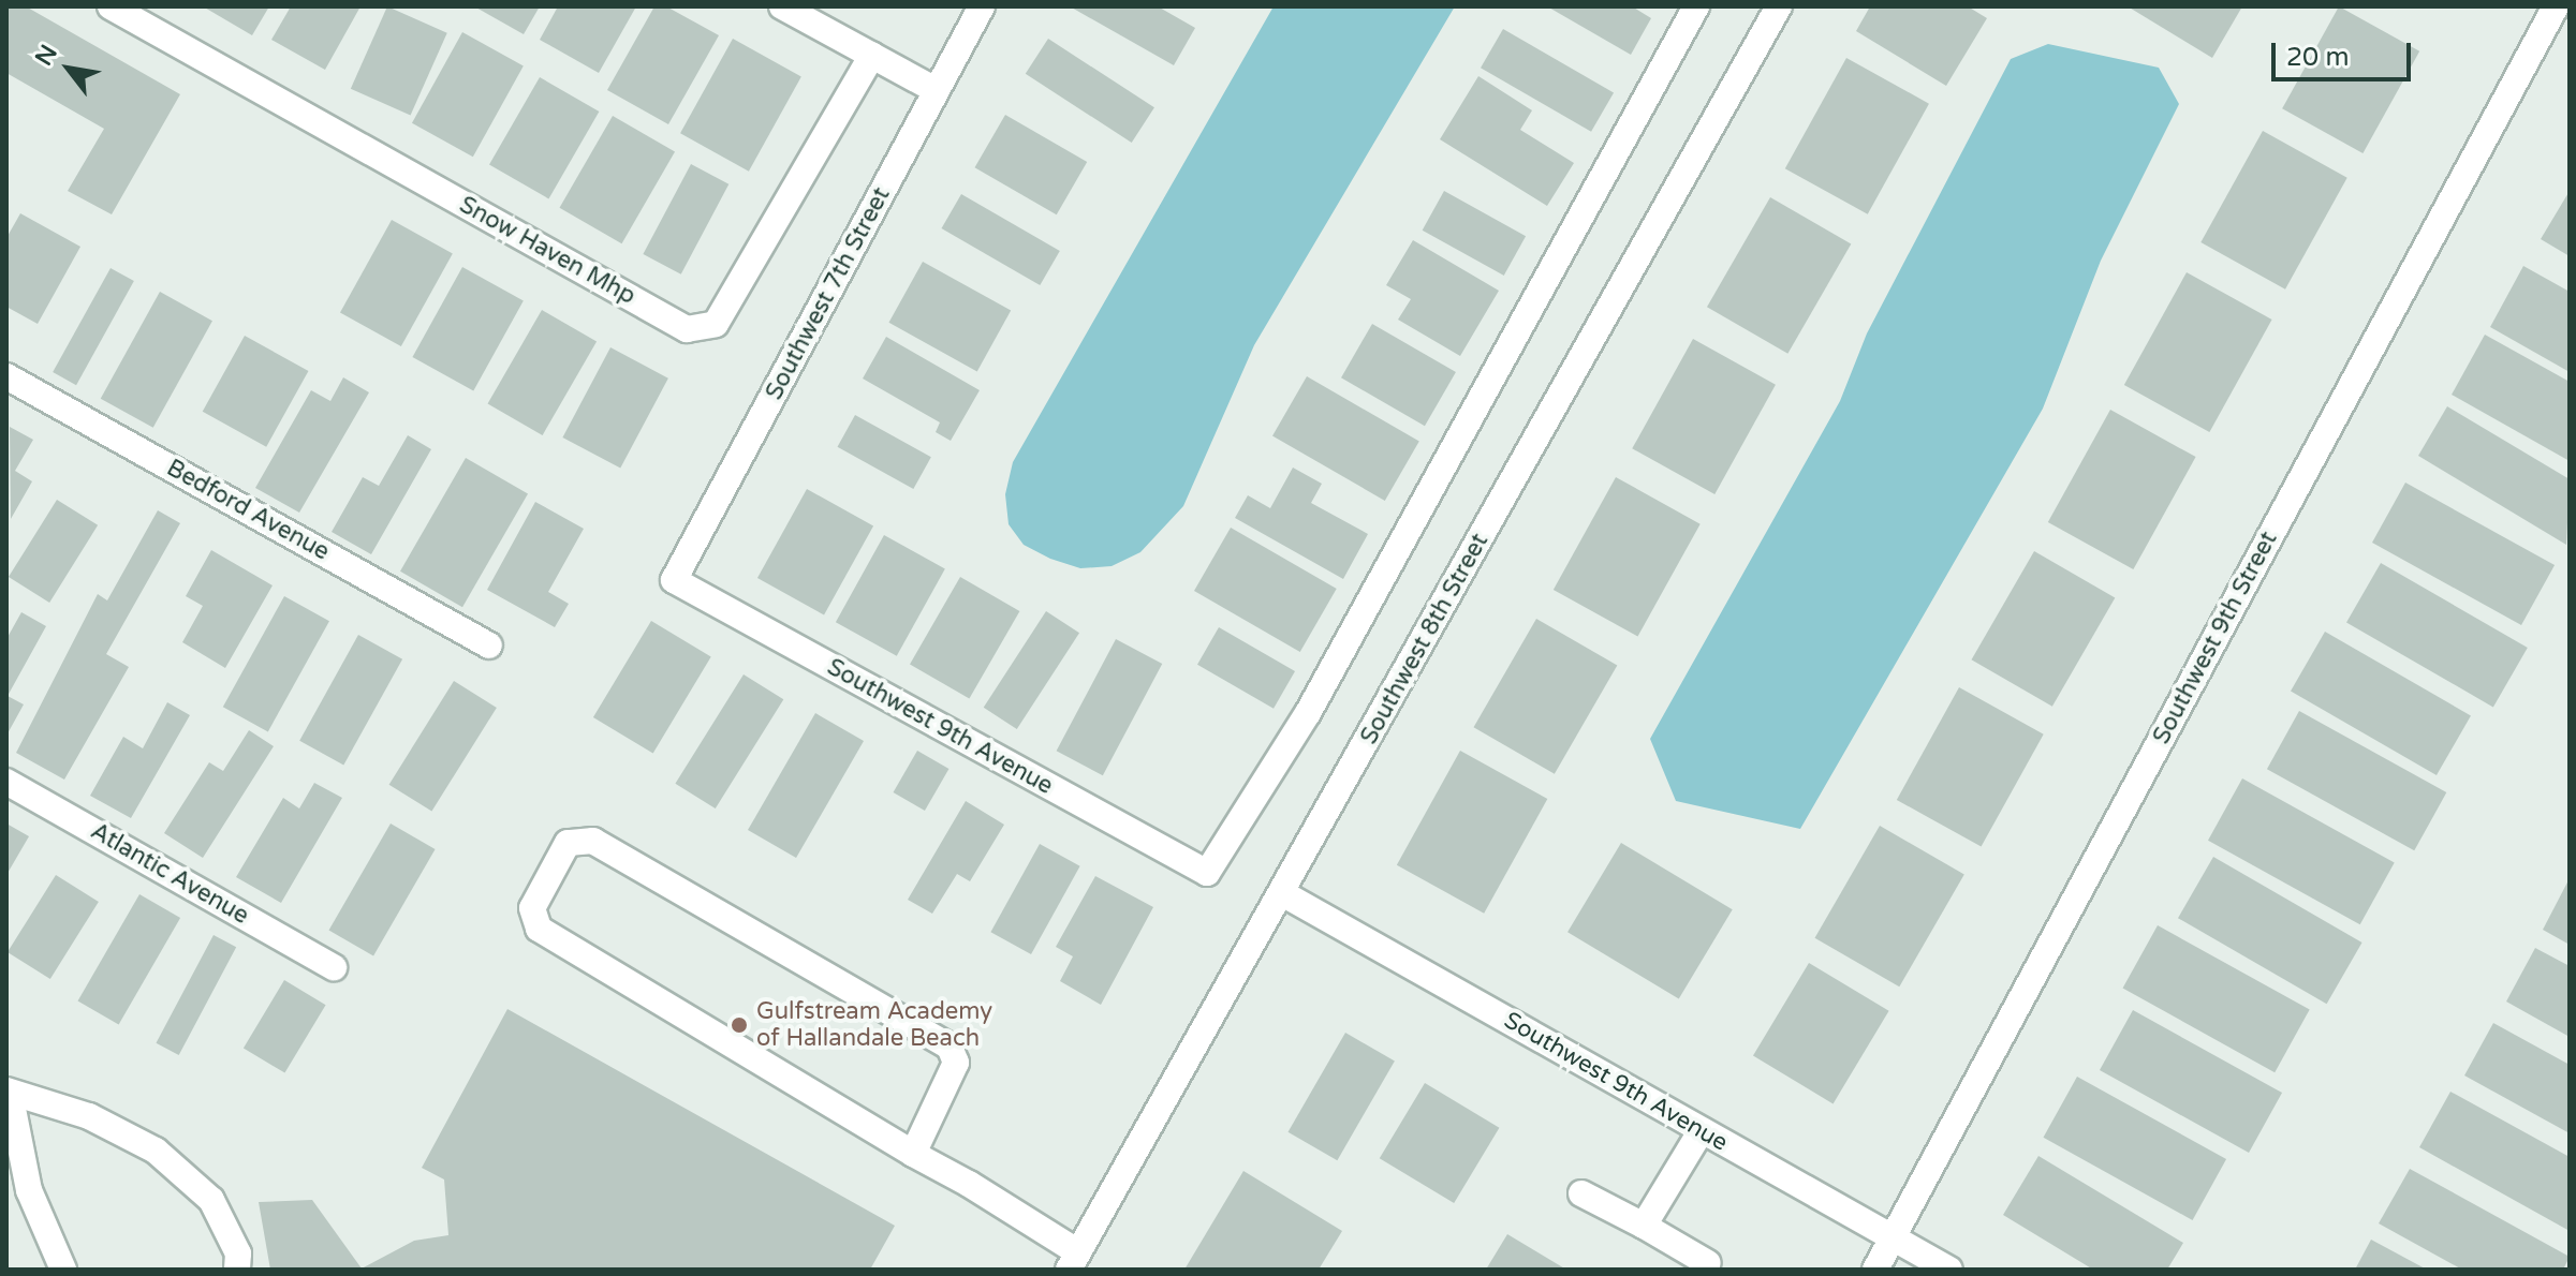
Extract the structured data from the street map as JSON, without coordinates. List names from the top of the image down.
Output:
{
  "streets": {
    "street": [
      "Snow Haven Mhp",
      "Southwest 7th Street",
      "Bedford Avenue",
      "Southwest 9th Street",
      "Southwest 8th Street",
      "Southwest 9th Avenue",
      "Atlantic Avenue"
    ]
  },
  "crossings": [
    ["Southwest 7th Street", "Southwest 9th Avenue"],
    ["Southwest 9th Street", "Southwest 9th Avenue"],
    ["Southwest 8th Street", "Southwest 9th Avenue"]
  ],
  "places": ["Gulfstream Academy of Hallandale Beach"],
  "scale_bar": "20 m",
  "north": "top left"
}
